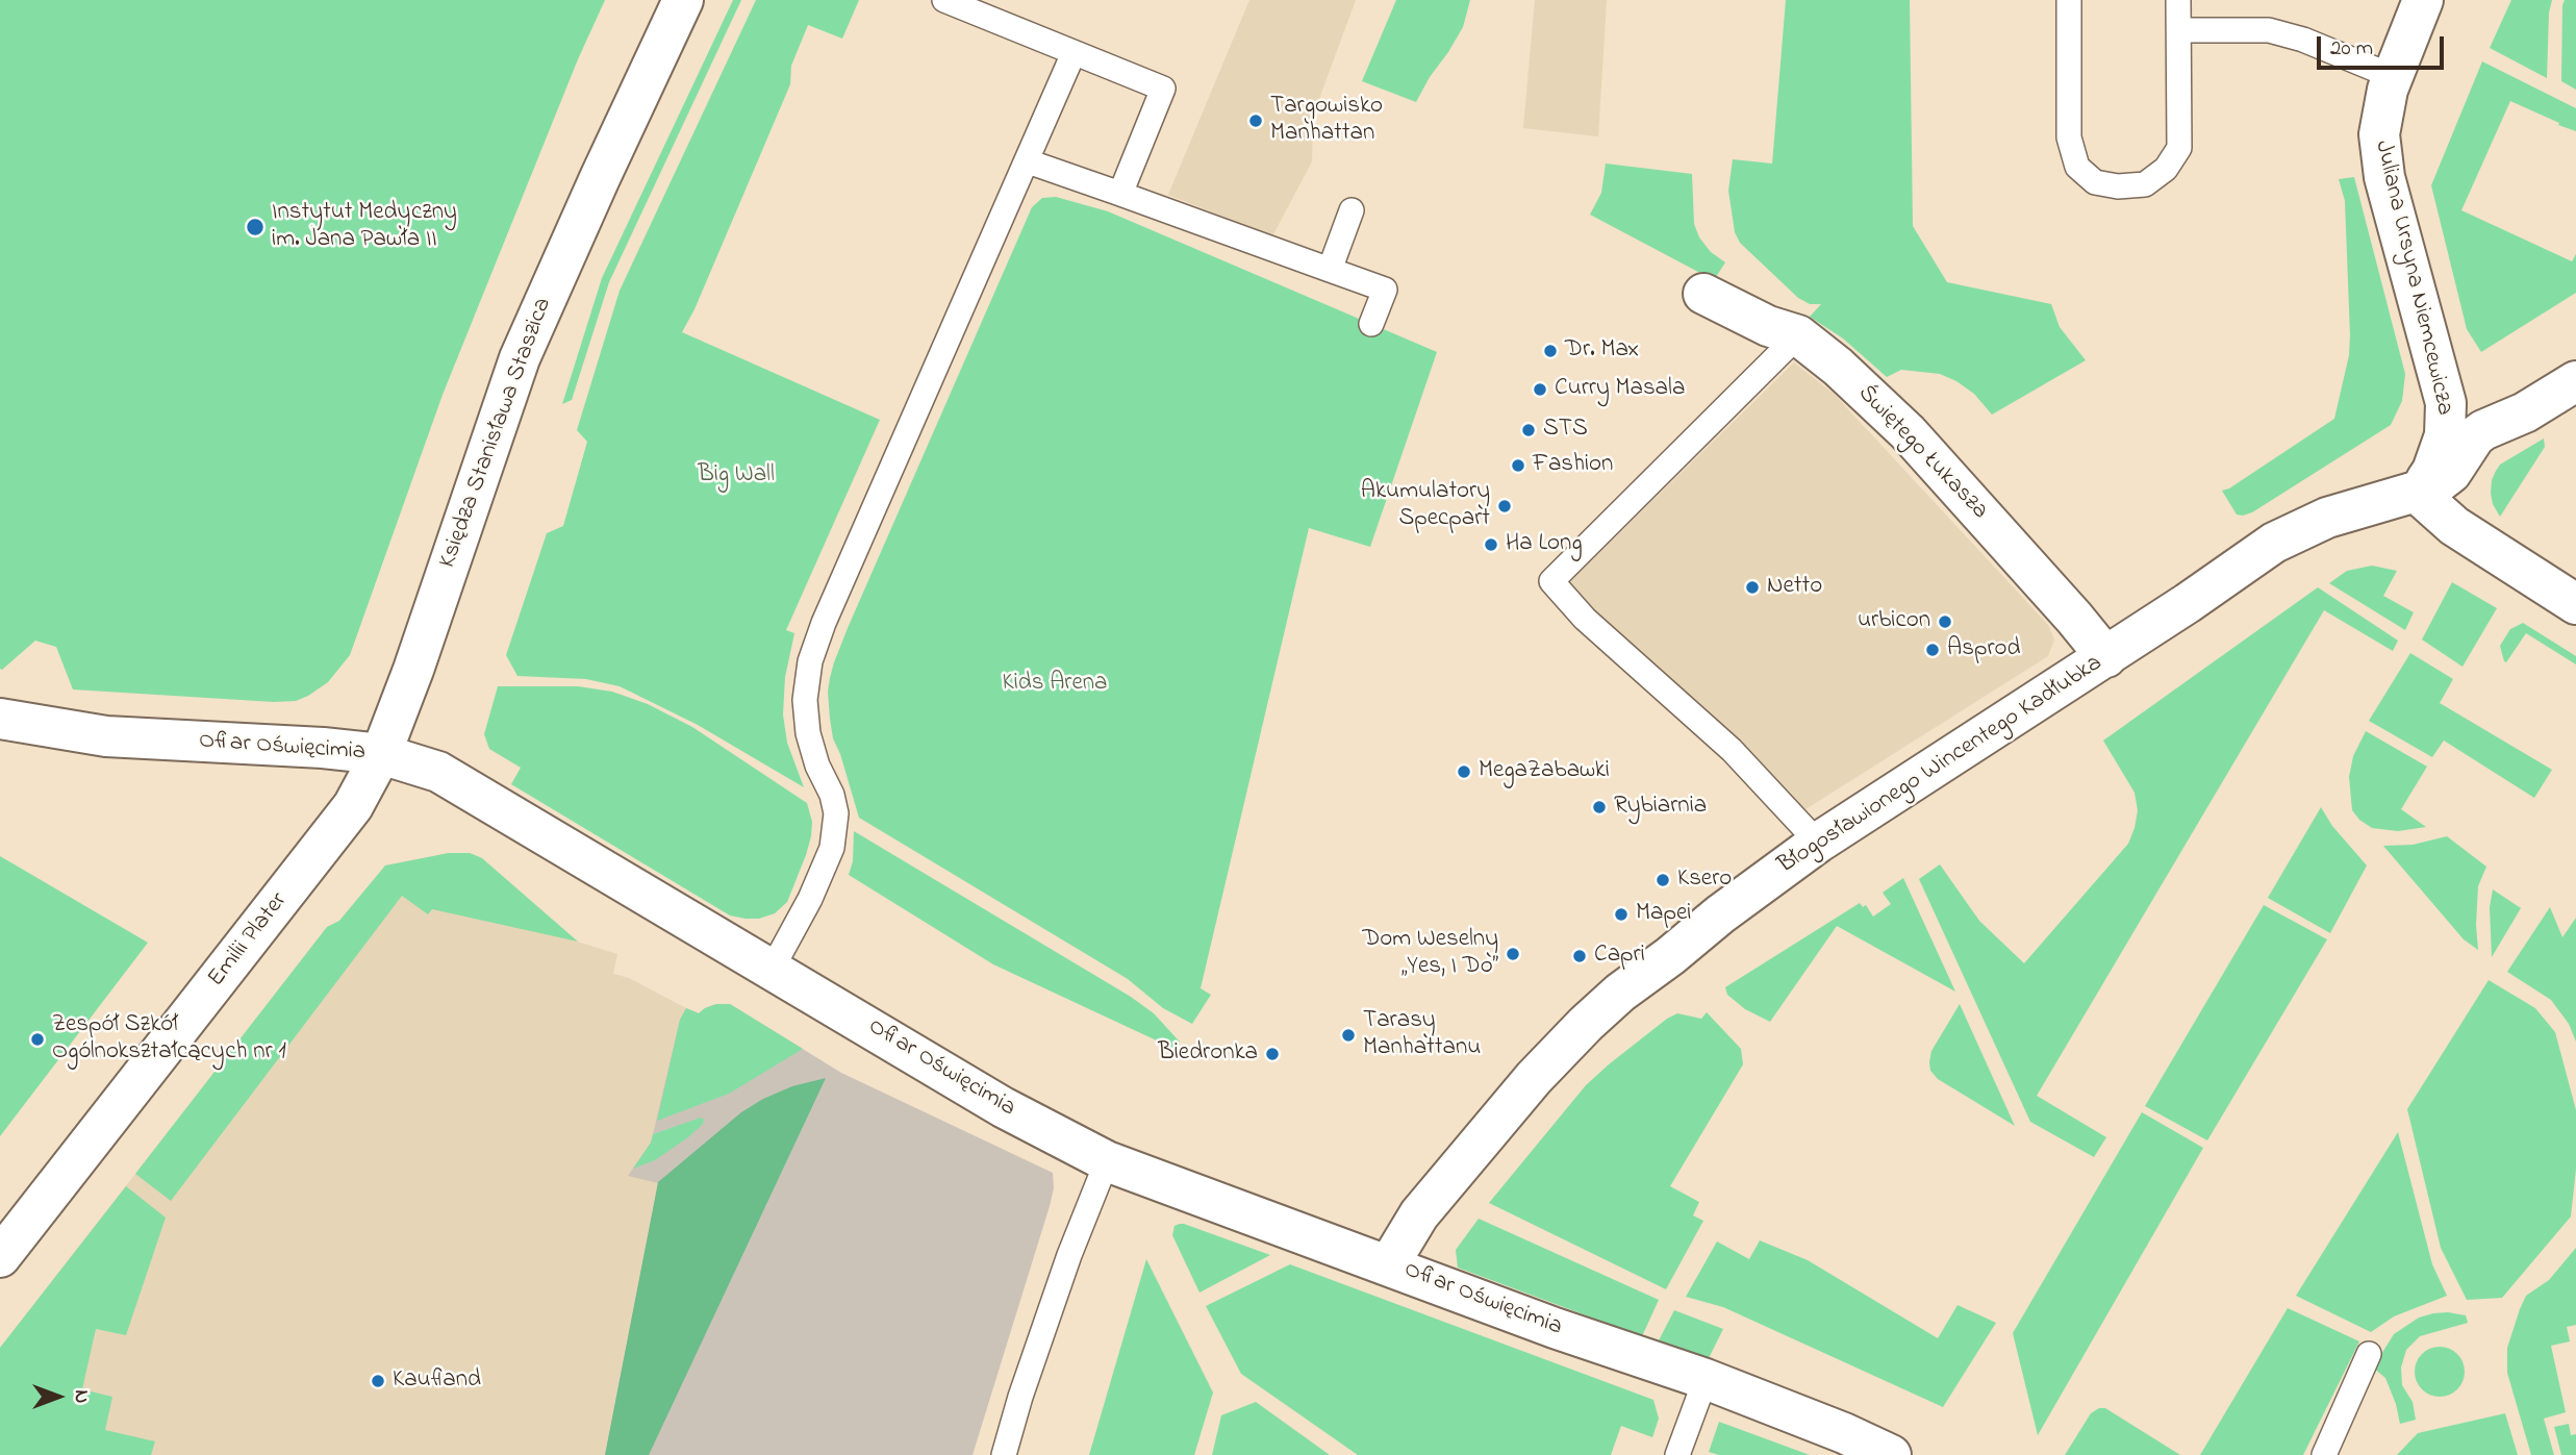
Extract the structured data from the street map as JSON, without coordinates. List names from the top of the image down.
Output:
{
  "streets": {
    "street": [
      "Juliana Ursyna Niemcewicza",
      "Księdza Stanisława Staszica",
      "Świętego Łukasza",
      "Ofiar Oświęcimia",
      "Błogosławionego Wincentego Kadłubka",
      "Emilii Plater"
    ]
  },
  "crossings": [
    ["Juliana Ursyna Niemcewicza", "Błogosławionego Wincentego Kadłubka"],
    ["Księdza Stanisława Staszica", "Ofiar Oświęcimia"],
    ["Księdza Stanisława Staszica", "Emilii Plater"],
    ["Świętego Łukasza", "Błogosławionego Wincentego Kadłubka"],
    ["Ofiar Oświęcimia", "Błogosławionego Wincentego Kadłubka"],
    ["Ofiar Oświęcimia", "Emilii Plater"]
  ],
  "parks": ["Big Wall", "Kids Arena"],
  "places": [
    "Targowisko Manhattan",
    "Instytut Medyczny im. Jana Pawła II",
    "Dr. Max",
    "Curry Masala",
    "STS",
    "Fashion",
    "Akumulatory Specpart",
    "Ha Long",
    "Netto",
    "urbicon",
    "Asprod",
    "MegaZabawki",
    "Rybiarnia",
    "Ksero",
    "Mapei",
    "Dom Weselny „Yes, I Do”",
    "Capri",
    "Tarasy Manhattanu",
    "Zespół Szkół Ogólnokształcących nr 1",
    "Biedronka",
    "Kaufland"
  ],
  "scale_bar": "20 m",
  "north": "right"
}
